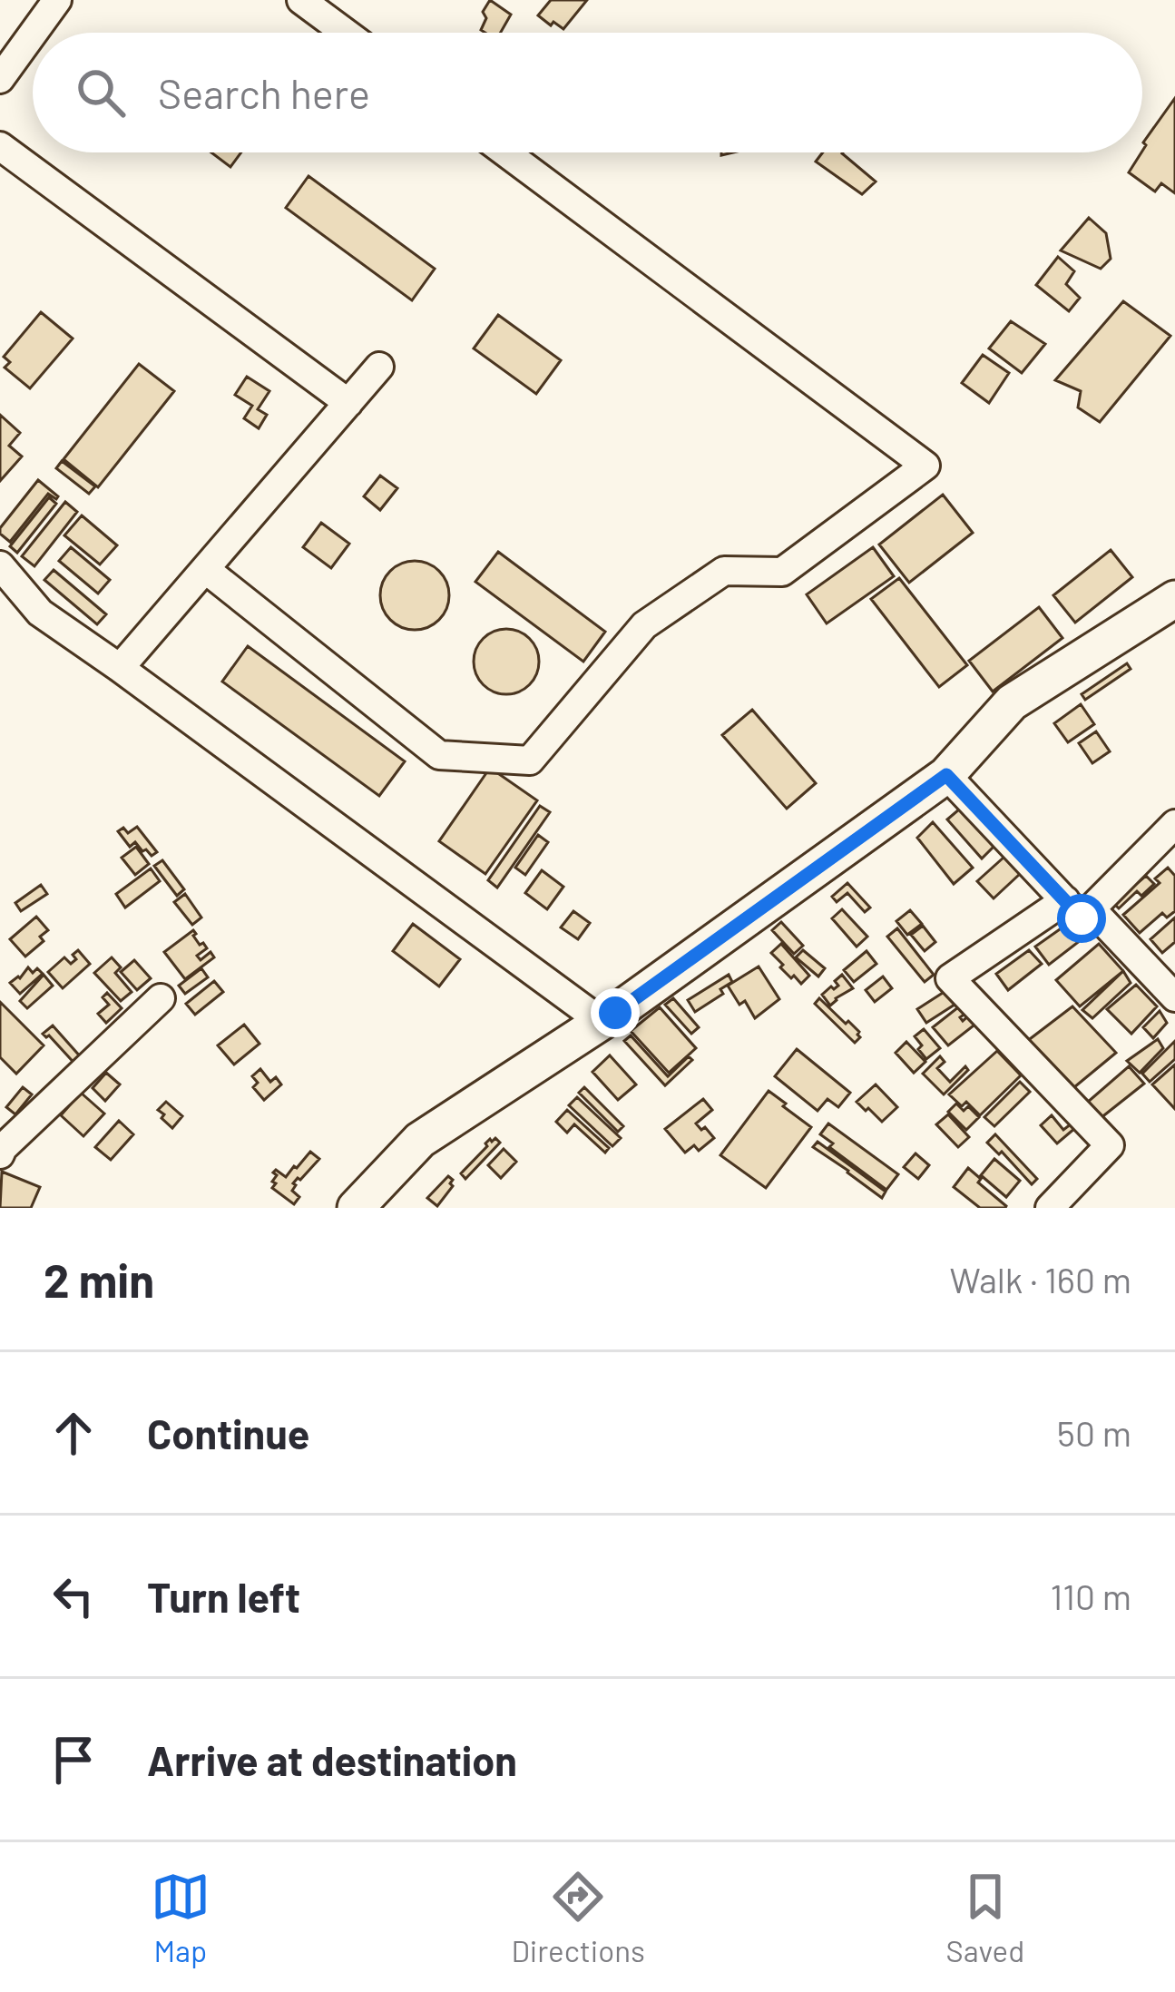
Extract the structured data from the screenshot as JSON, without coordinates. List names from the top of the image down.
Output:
{
  "page": {
    "search": "Search here",
    "heading": ["2 min", "Walk · 160 m"],
    "list": [
      ["Continue", "50 m"],
      ["Turn left", "110 m"],
      "Arrive at destination"
    ],
    "nav": ["Map", "Directions", "Saved"]
  }
}
